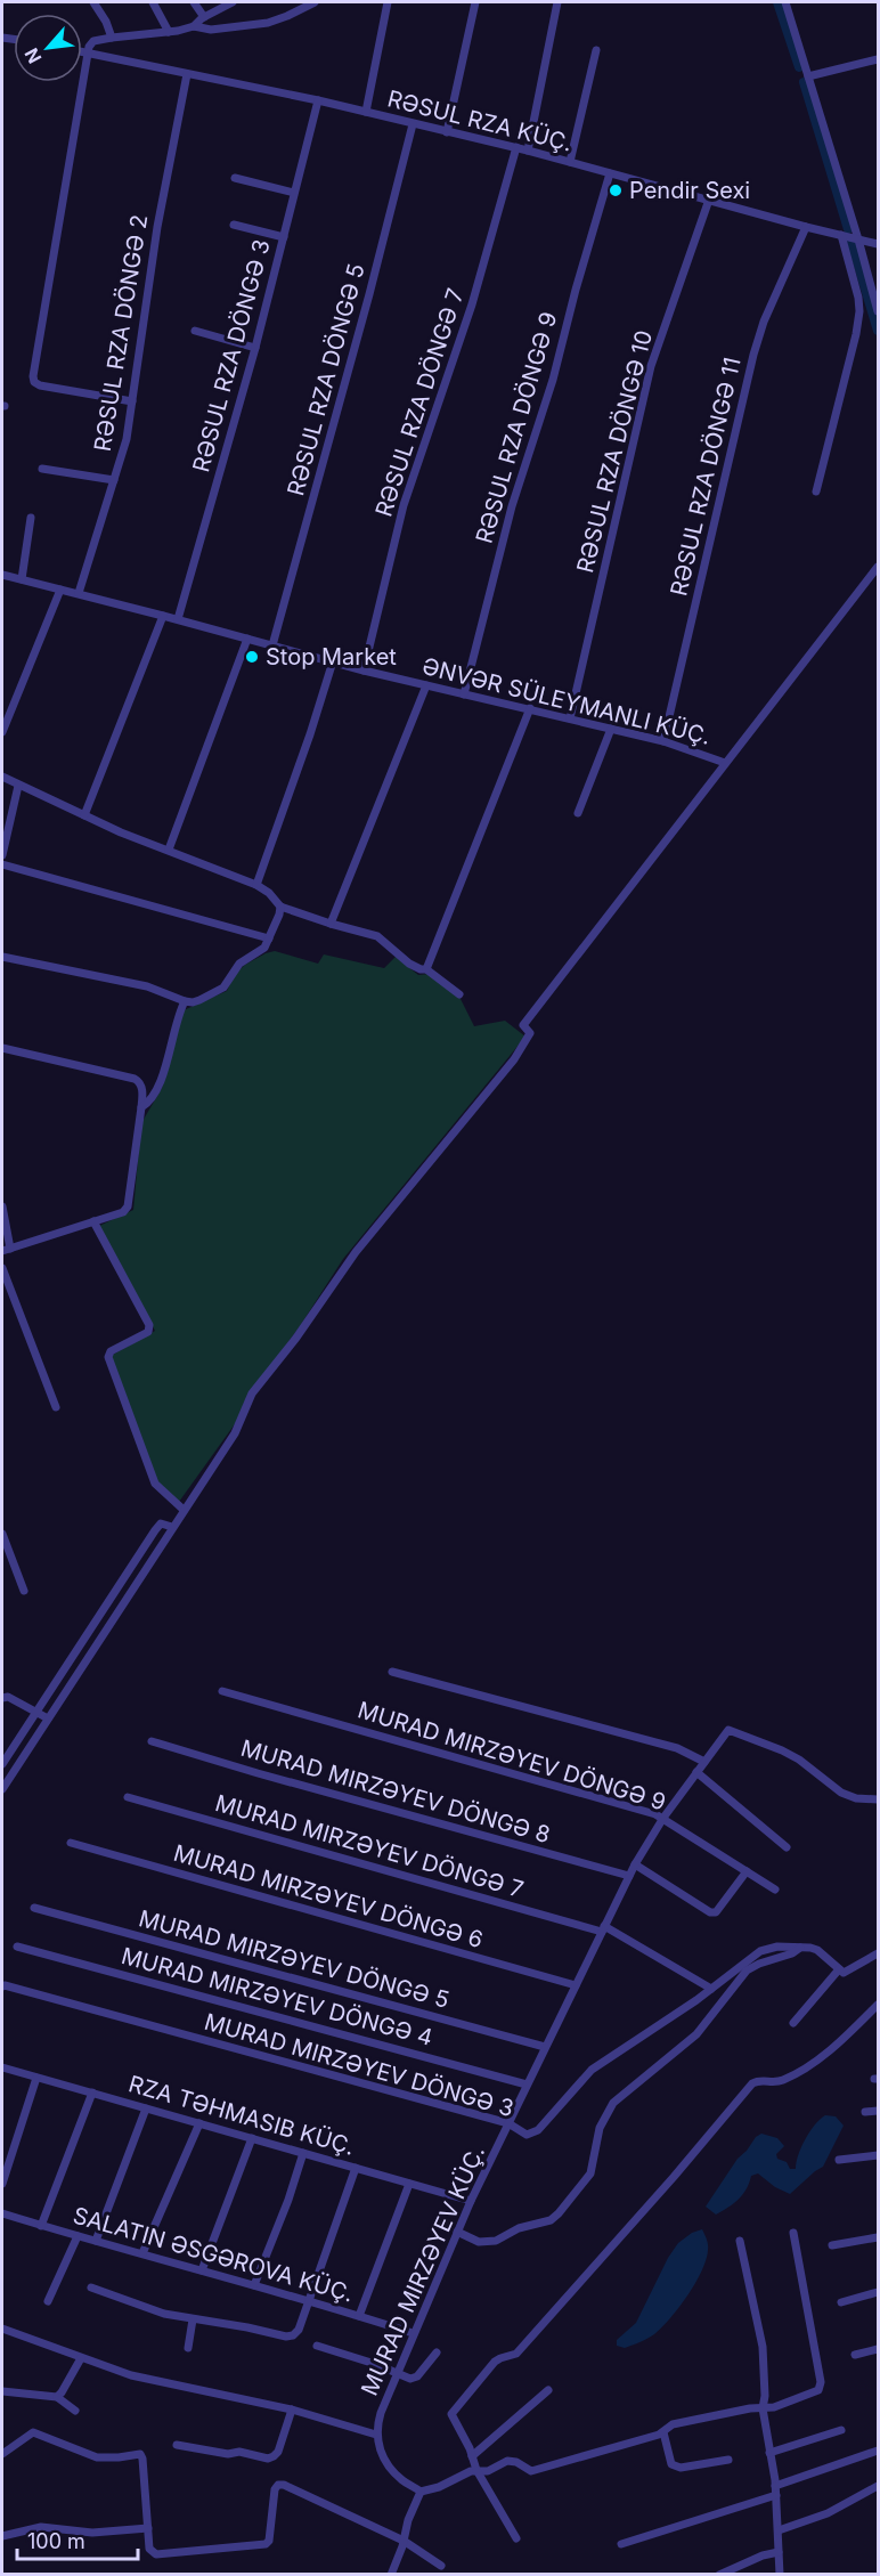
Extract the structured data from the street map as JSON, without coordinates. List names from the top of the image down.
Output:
{
  "streets": {
    "street": [
      "RƏSUL RZA KÜÇ.",
      "RƏSUL RZA DÖNGƏ 2",
      "RƏSUL RZA DÖNGƏ 3",
      "RƏSUL RZA DÖNGƏ 5",
      "RƏSUL RZA DÖNGƏ 7",
      "RƏSUL RZA DÖNGƏ 9",
      "RƏSUL RZA DÖNGƏ 10",
      "RƏSUL RZA DÖNGƏ 11",
      "MURAD MIRZƏYEV DÖNGƏ 9",
      "MURAD MIRZƏYEV DÖNGƏ 8",
      "MURAD MIRZƏYEV DÖNGƏ 7",
      "MURAD MIRZƏYEV DÖNGƏ 6",
      "MURAD MIRZƏYEV DÖNGƏ 5",
      "MURAD MIRZƏYEV DÖNGƏ 4",
      "MURAD MIRZƏYEV DÖNGƏ 3",
      "RZA TƏHMASIB KÜÇ.",
      "MURAD MIRZƏYEV KÜÇ."
    ]
  },
  "crossings": [
    ["RƏSUL RZA KÜÇ.", "RƏSUL RZA DÖNGƏ 2"],
    ["RƏSUL RZA KÜÇ.", "RƏSUL RZA DÖNGƏ 3"],
    ["RƏSUL RZA KÜÇ.", "RƏSUL RZA DÖNGƏ 5"],
    ["RƏSUL RZA KÜÇ.", "RƏSUL RZA DÖNGƏ 7"],
    ["RƏSUL RZA KÜÇ.", "RƏSUL RZA DÖNGƏ 9"],
    ["RƏSUL RZA KÜÇ.", "RƏSUL RZA DÖNGƏ 10"],
    ["RƏSUL RZA KÜÇ.", "RƏSUL RZA DÖNGƏ 11"],
    ["MURAD MIRZƏYEV DÖNGƏ 9", "MURAD MIRZƏYEV KÜÇ."],
    ["MURAD MIRZƏYEV DÖNGƏ 8", "MURAD MIRZƏYEV KÜÇ."],
    ["MURAD MIRZƏYEV DÖNGƏ 7", "MURAD MIRZƏYEV DÖNGƏ 3"],
    ["MURAD MIRZƏYEV DÖNGƏ 7", "MURAD MIRZƏYEV KÜÇ."],
    ["MURAD MIRZƏYEV DÖNGƏ 6", "MURAD MIRZƏYEV KÜÇ."],
    ["MURAD MIRZƏYEV DÖNGƏ 5", "MURAD MIRZƏYEV KÜÇ."],
    ["MURAD MIRZƏYEV DÖNGƏ 4", "MURAD MIRZƏYEV KÜÇ."],
    ["MURAD MIRZƏYEV DÖNGƏ 3", "MURAD MIRZƏYEV KÜÇ."],
    ["RZA TƏHMASIB KÜÇ.", "MURAD MIRZƏYEV KÜÇ."]
  ],
  "places": ["Pendir Sexi", "Stop Market"],
  "scale_bar": "100 m",
  "north": "bottom left"
}
